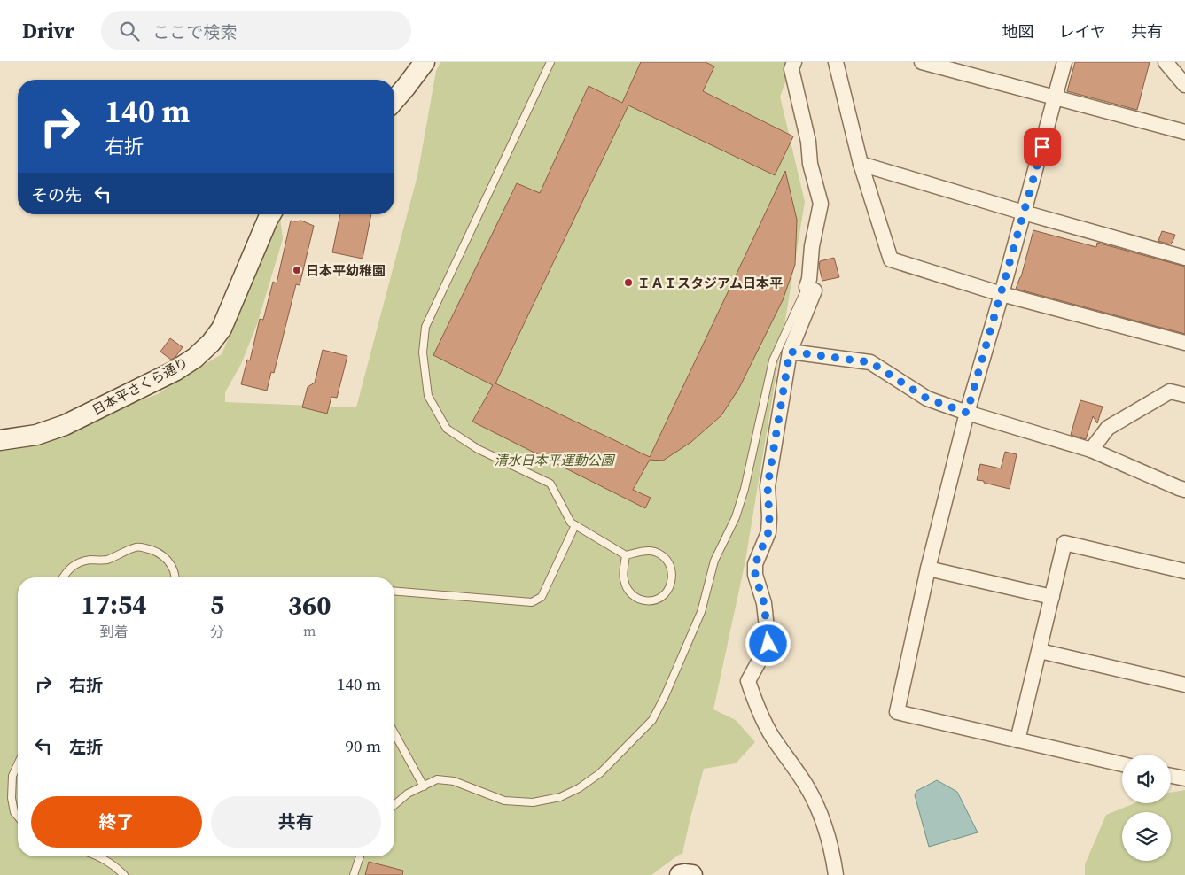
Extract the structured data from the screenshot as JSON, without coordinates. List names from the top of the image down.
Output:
{
  "streets": {
    "street": ["日本平さくら通り"]
  },
  "parks": ["清水日本平運動公園"],
  "places": ["日本平幼稚園", "ＩＡＩスタジアム日本平"],
  "page": {
    "header": "Drivr",
    "search": "ここで検索",
    "nav": ["地図", "レイヤ", "共有"],
    "turn": ["140 m", "右折"],
    "then": "その先",
    "eta": [
      "17:54",
      "到着",
      "5",
      "分",
      "360",
      "m"
    ],
    "list": [
      {
        "name": "右折",
        "value": "140 m"
      },
      {
        "name": "左折",
        "value": "90 m"
      }
    ],
    "buttons": ["終了", "共有"]
  }
}
